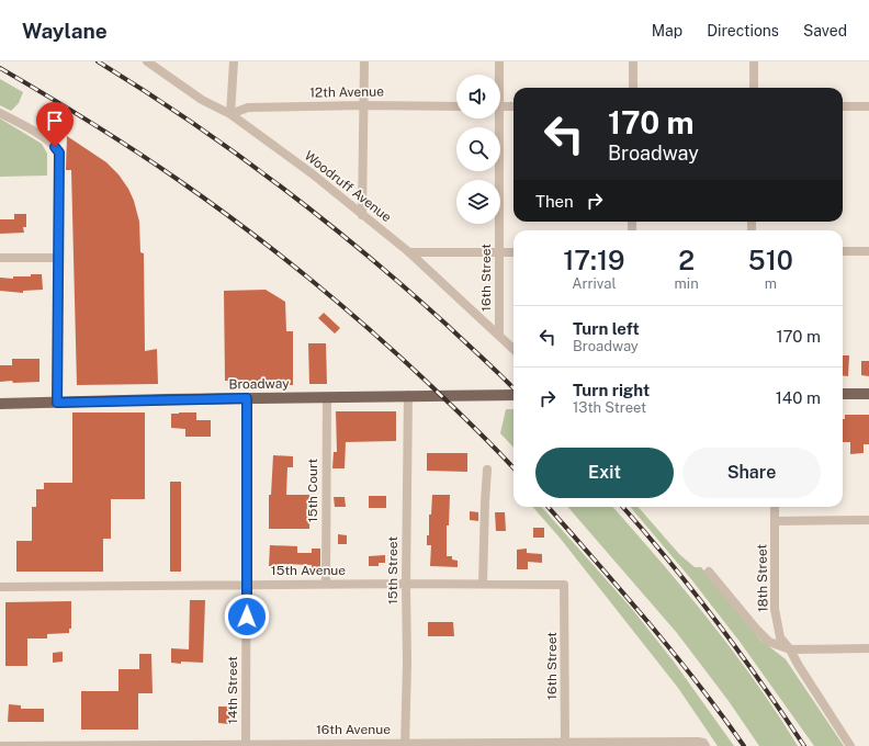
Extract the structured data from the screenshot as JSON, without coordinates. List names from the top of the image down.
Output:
{
  "streets": {
    "main road": ["Broadway"],
    "street": [
      "12th Avenue",
      "Woodruff Avenue",
      "16th Street",
      "15th Court",
      "15th Avenue",
      "15th Street",
      "18th Street",
      "14th Street",
      "16th Avenue"
    ]
  },
  "crossings": [
    ["12th Avenue", "Woodruff Avenue"],
    ["Woodruff Avenue", "16th Street"],
    ["16th Street", "15th Avenue"],
    ["16th Street", "16th Avenue"],
    ["Broadway", "15th Court"],
    ["Broadway", "15th Street"],
    ["Broadway", "14th Street"],
    ["15th Court", "15th Avenue"],
    ["15th Avenue", "15th Street"],
    ["15th Avenue", "14th Street"],
    ["15th Street", "16th Avenue"],
    ["14th Street", "16th Avenue"]
  ],
  "page": {
    "header": "Waylane",
    "nav": ["Map", "Directions", "Saved"],
    "turn": ["170 m", "Broadway"],
    "then": "Then",
    "eta": [
      "17:19",
      "Arrival",
      "2",
      "min",
      "510",
      "m"
    ],
    "list": [
      {
        "name": "Turn left",
        "note": "Broadway",
        "value": "170 m"
      },
      {
        "name": "Turn right",
        "note": "13th Street",
        "value": "140 m"
      }
    ],
    "buttons": ["Exit", "Share"]
  }
}
